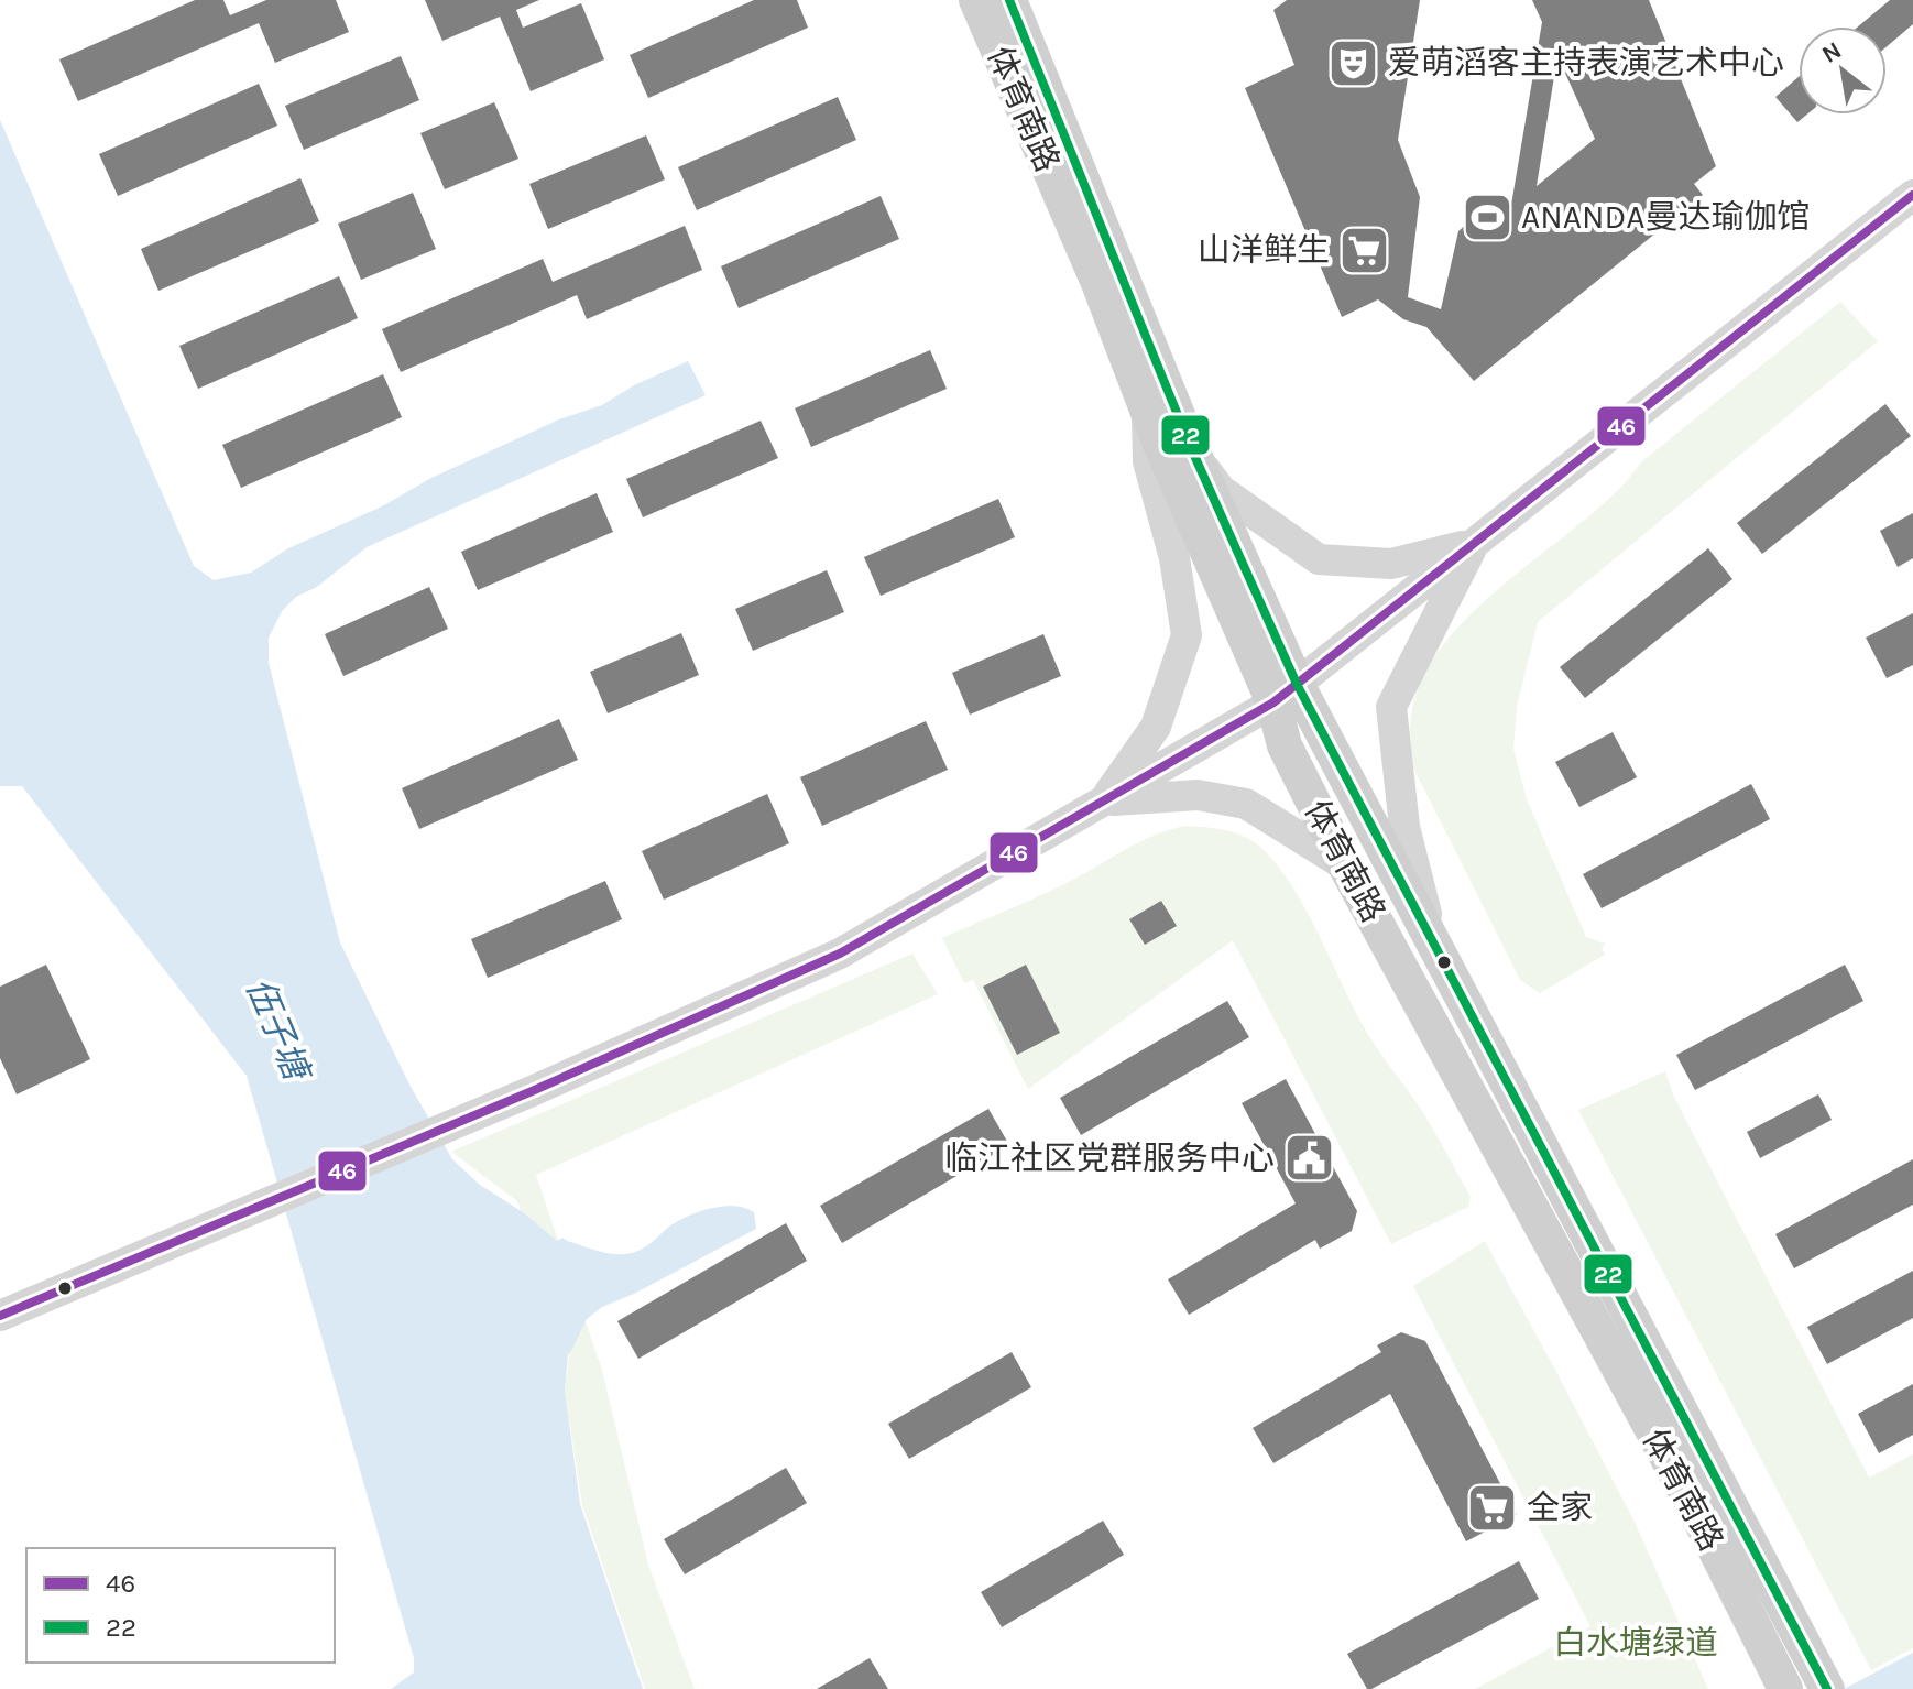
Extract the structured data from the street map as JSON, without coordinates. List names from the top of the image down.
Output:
{
  "streets": {
    "main road": ["体育南路"]
  },
  "water": ["伍子塘"],
  "parks": ["白水塘绿道"],
  "places": {
    "theatre": ["爱萌滔客主持表演艺术中心"],
    "sports": ["ANANDA曼达瑜伽馆"],
    "supermarket": ["山洋鲜生", "全家"],
    "public building": ["临江社区党群服务中心"]
  },
  "lines": ["transit line 22", "transit line 46"],
  "legend": ["46", "22"],
  "north": "top left"
}
